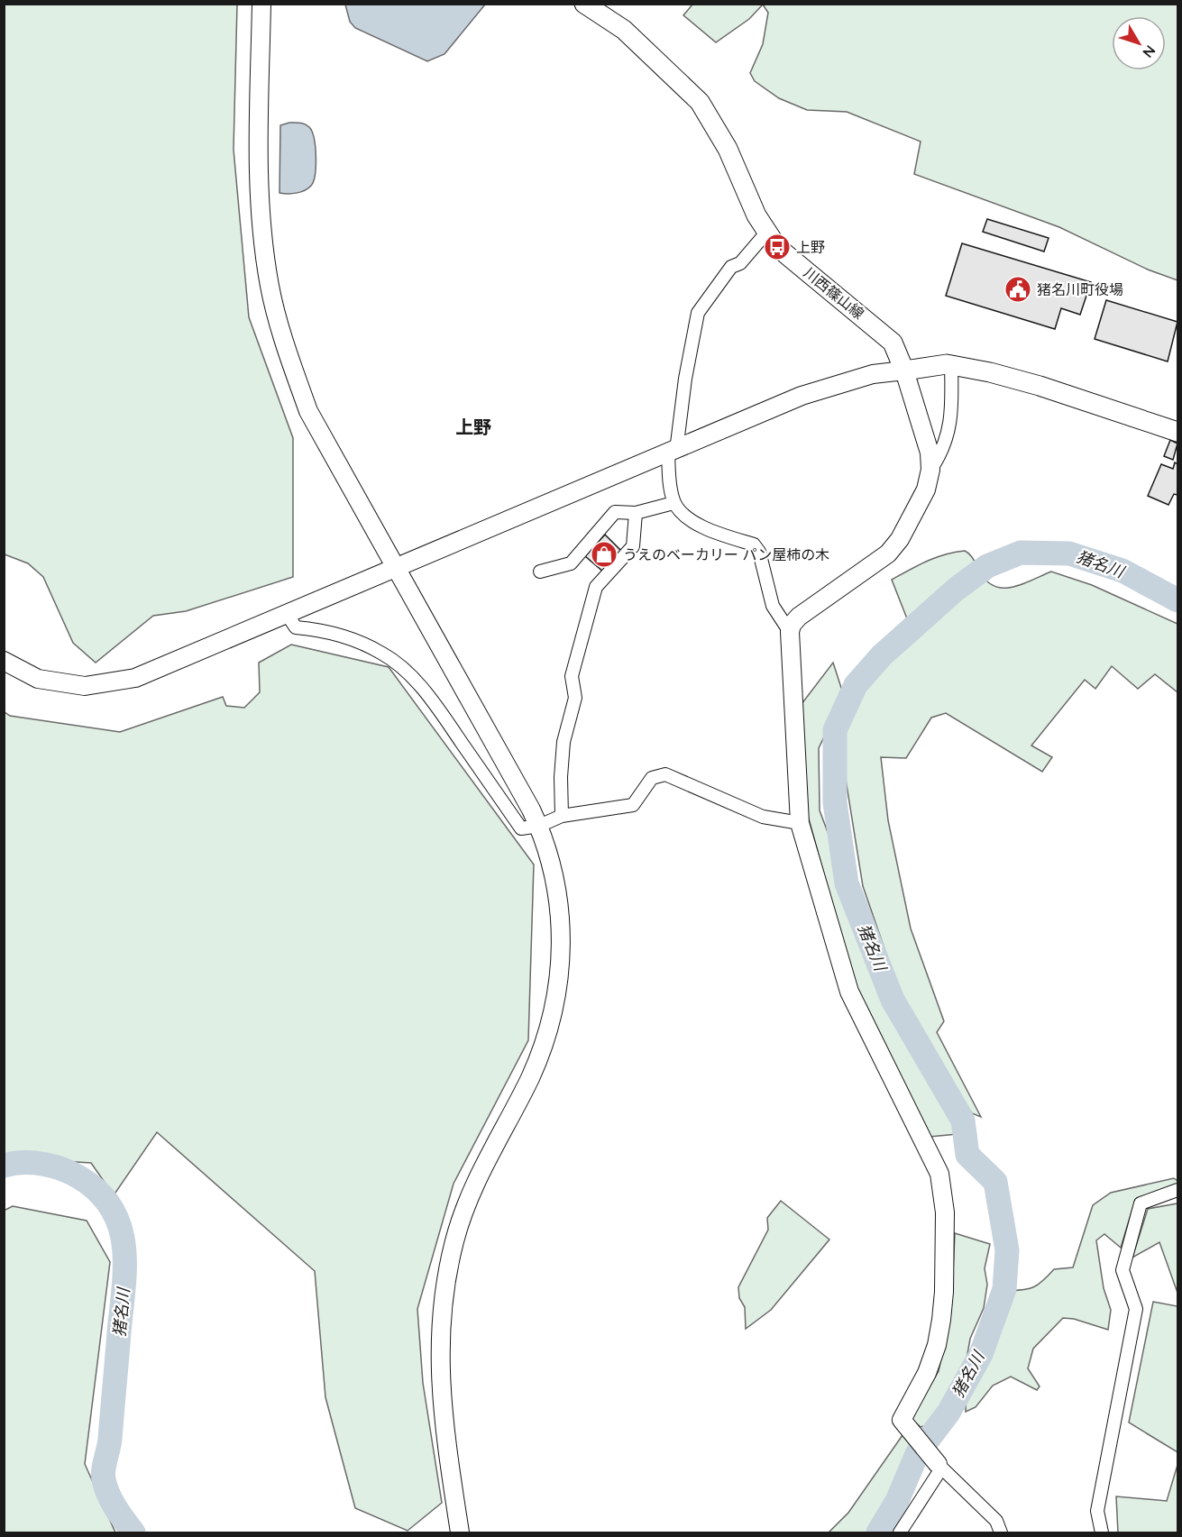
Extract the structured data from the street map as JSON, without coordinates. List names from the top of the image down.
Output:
{
  "streets": {
    "main road": ["川西篠山線"]
  },
  "districts": ["上野"],
  "water": ["猪名川"],
  "places": {
    "bus stop": ["上野"],
    "public building": ["猪名川町役場"],
    "shop": ["うえのベーカリー パン屋柿の木"]
  },
  "north": "bottom right"
}
